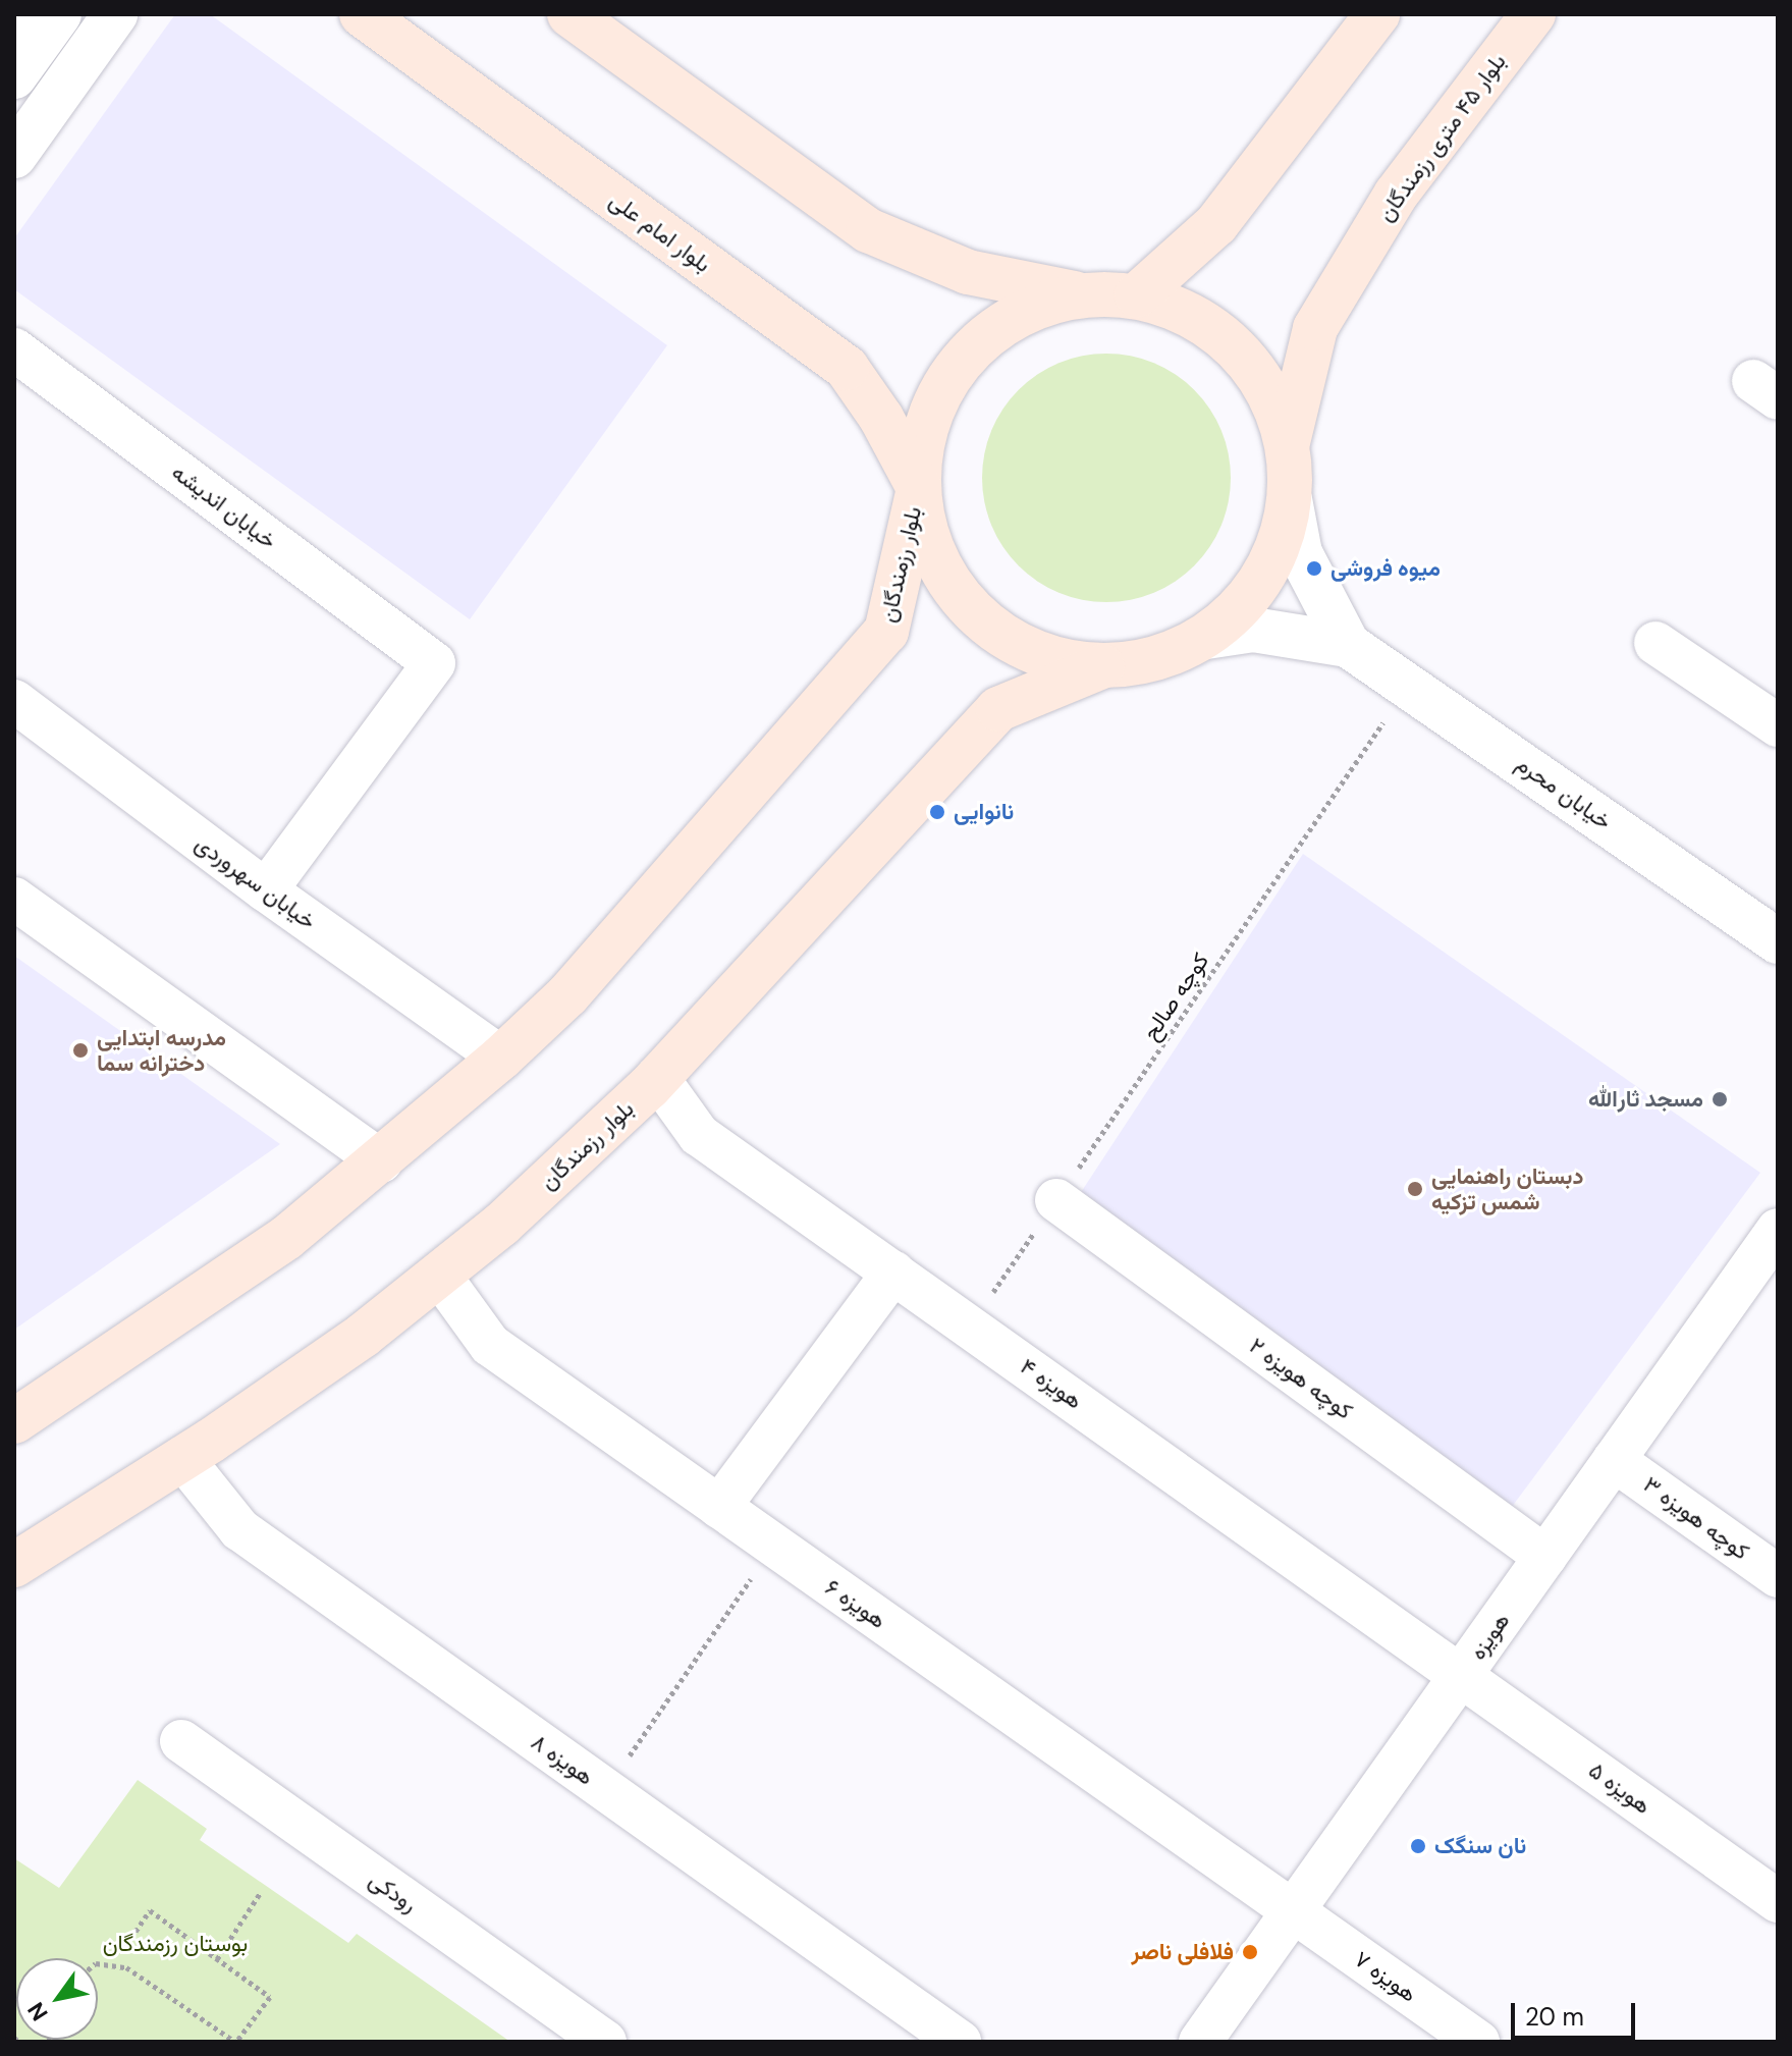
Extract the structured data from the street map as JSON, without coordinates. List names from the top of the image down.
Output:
{
  "streets": {
    "main road": ["بلوار ۴۵ متری رزمندگان", "بلوار امام على", "بلوار رزمندگان"],
    "street": [
      "خیابان اندیشه",
      "خیابان محرم",
      "خیابان سهروردی",
      "کوچه هویزه ۲",
      "هویزه ۴",
      "کوچه هویزه ۳",
      "هویزه ۶",
      "هویزه",
      "هویزه ۸",
      "هویزه ۵",
      "رودکی",
      "هویزه ۷"
    ],
    "path": ["کوچه صالح"]
  },
  "crossings": [
    ["بلوار امام على", "بلوار رزمندگان"],
    ["خیابان اندیشه", "خیابان سهروردی"],
    ["بلوار رزمندگان", "خیابان سهروردی"],
    ["بلوار رزمندگان", "هویزه ۴"],
    ["بلوار رزمندگان", "هویزه ۶"],
    ["بلوار رزمندگان", "هویزه ۸"],
    ["خیابان محرم", "کوچه صالح"],
    ["کوچه صالح", "کوچه هویزه ۲"],
    ["کوچه صالح", "هویزه ۴"],
    ["کوچه هویزه ۲", "هویزه"],
    ["هویزه ۴", "هویزه"],
    ["هویزه ۴", "هویزه ۵"],
    ["کوچه هویزه ۳", "هویزه"],
    ["هویزه ۶", "هویزه"],
    ["هویزه ۶", "هویزه ۷"],
    ["هویزه", "هویزه ۵"],
    ["هویزه", "هویزه ۷"]
  ],
  "parks": ["بوستان رزمندگان"],
  "places": [
    "میوه فروشی",
    "نانوایی",
    "مدرسه ابتدایی دخترانه سما",
    "مسجد ثارالله",
    "دبستان راهنمایی شمس تزکیه",
    "نان سنگک",
    "فلافلی ناصر"
  ],
  "scale_bar": "20 m",
  "north": "bottom left"
}
